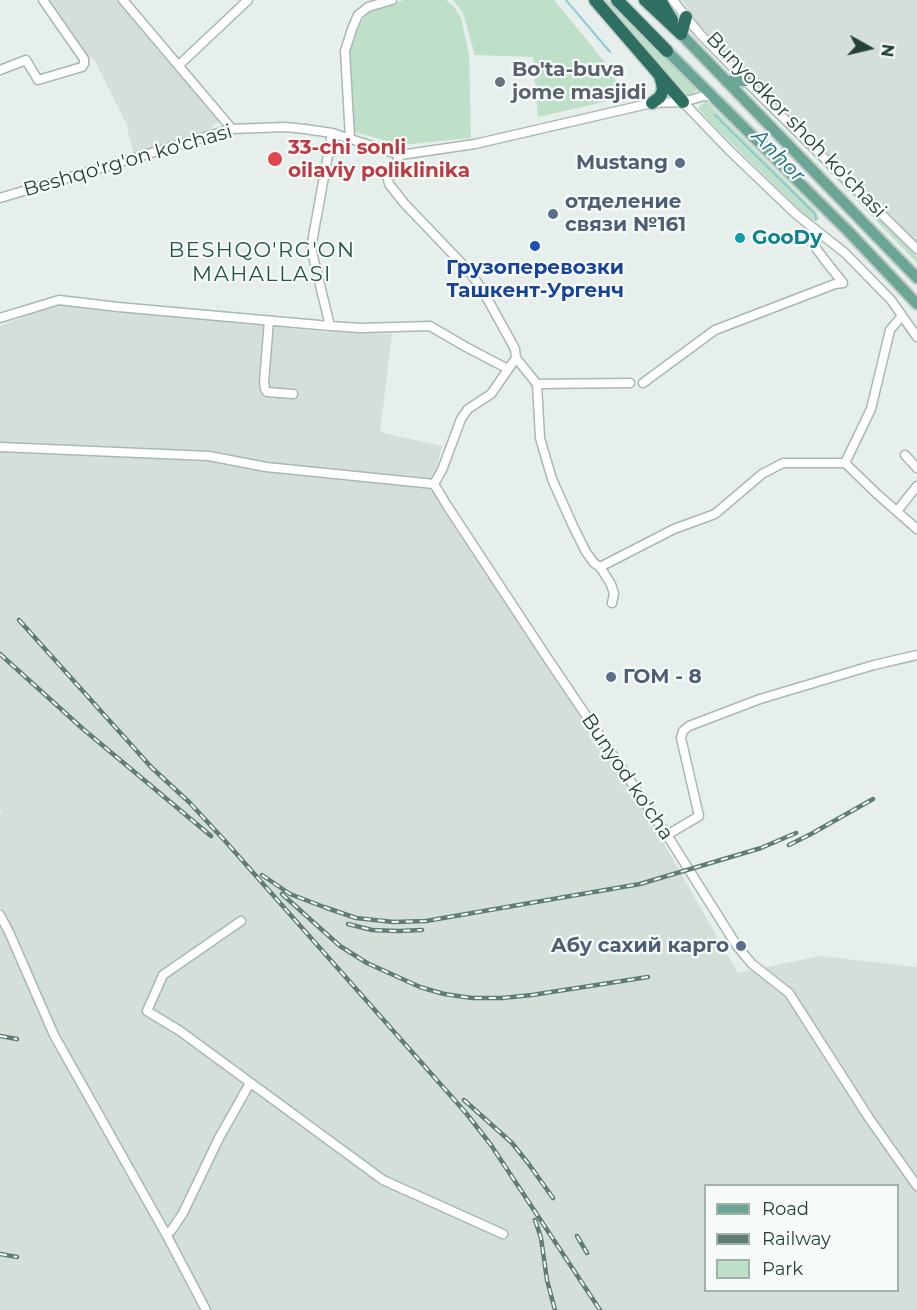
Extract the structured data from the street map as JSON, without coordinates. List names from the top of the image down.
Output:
{
  "streets": {
    "highway": ["Bunyodkor shoh ko'chasi"],
    "street": ["Beshqo'rg'on ko'chasi", "Bunyod ko'cha"]
  },
  "crossings": [
    ["Bunyodkor shoh ko'chasi", "Beshqo'rg'on ko'chasi"]
  ],
  "districts": ["BESHQO'RG'ON MAHALLASI"],
  "water": ["Anhor"],
  "places": [
    "Bo'ta-buva jome masjidi",
    "33-chi sonli oilaviy poliklinika",
    "Mustang",
    "отделение связи №161",
    "GooDy",
    "Грузоперевозки Ташкент-Ургенч",
    "ГОМ - 8",
    "Абу сахий карго"
  ],
  "legend": ["Road", "Railway", "Park"],
  "north": "right"
}
